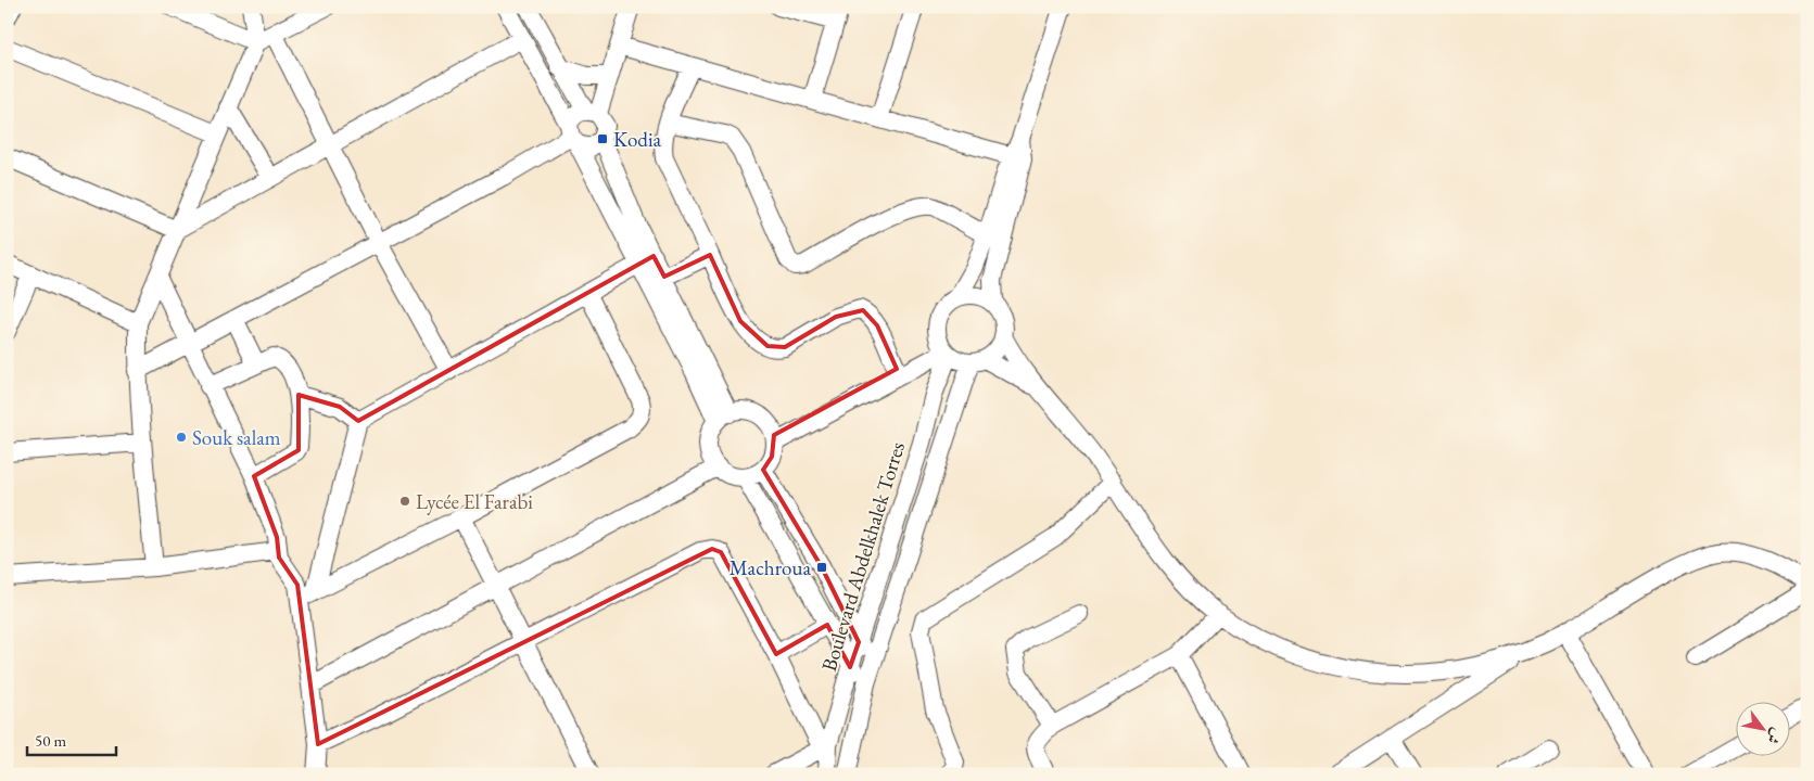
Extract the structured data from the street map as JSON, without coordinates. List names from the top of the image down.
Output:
{
  "streets": {
    "street": ["Boulevard Abdelkhalek Torres"]
  },
  "places": {
    "transit": ["Kodia", "Machroua"],
    "other": ["Souk salam", "Lycée El Farabi"]
  },
  "scale_bar": "50 m",
  "north": "bottom right"
}
